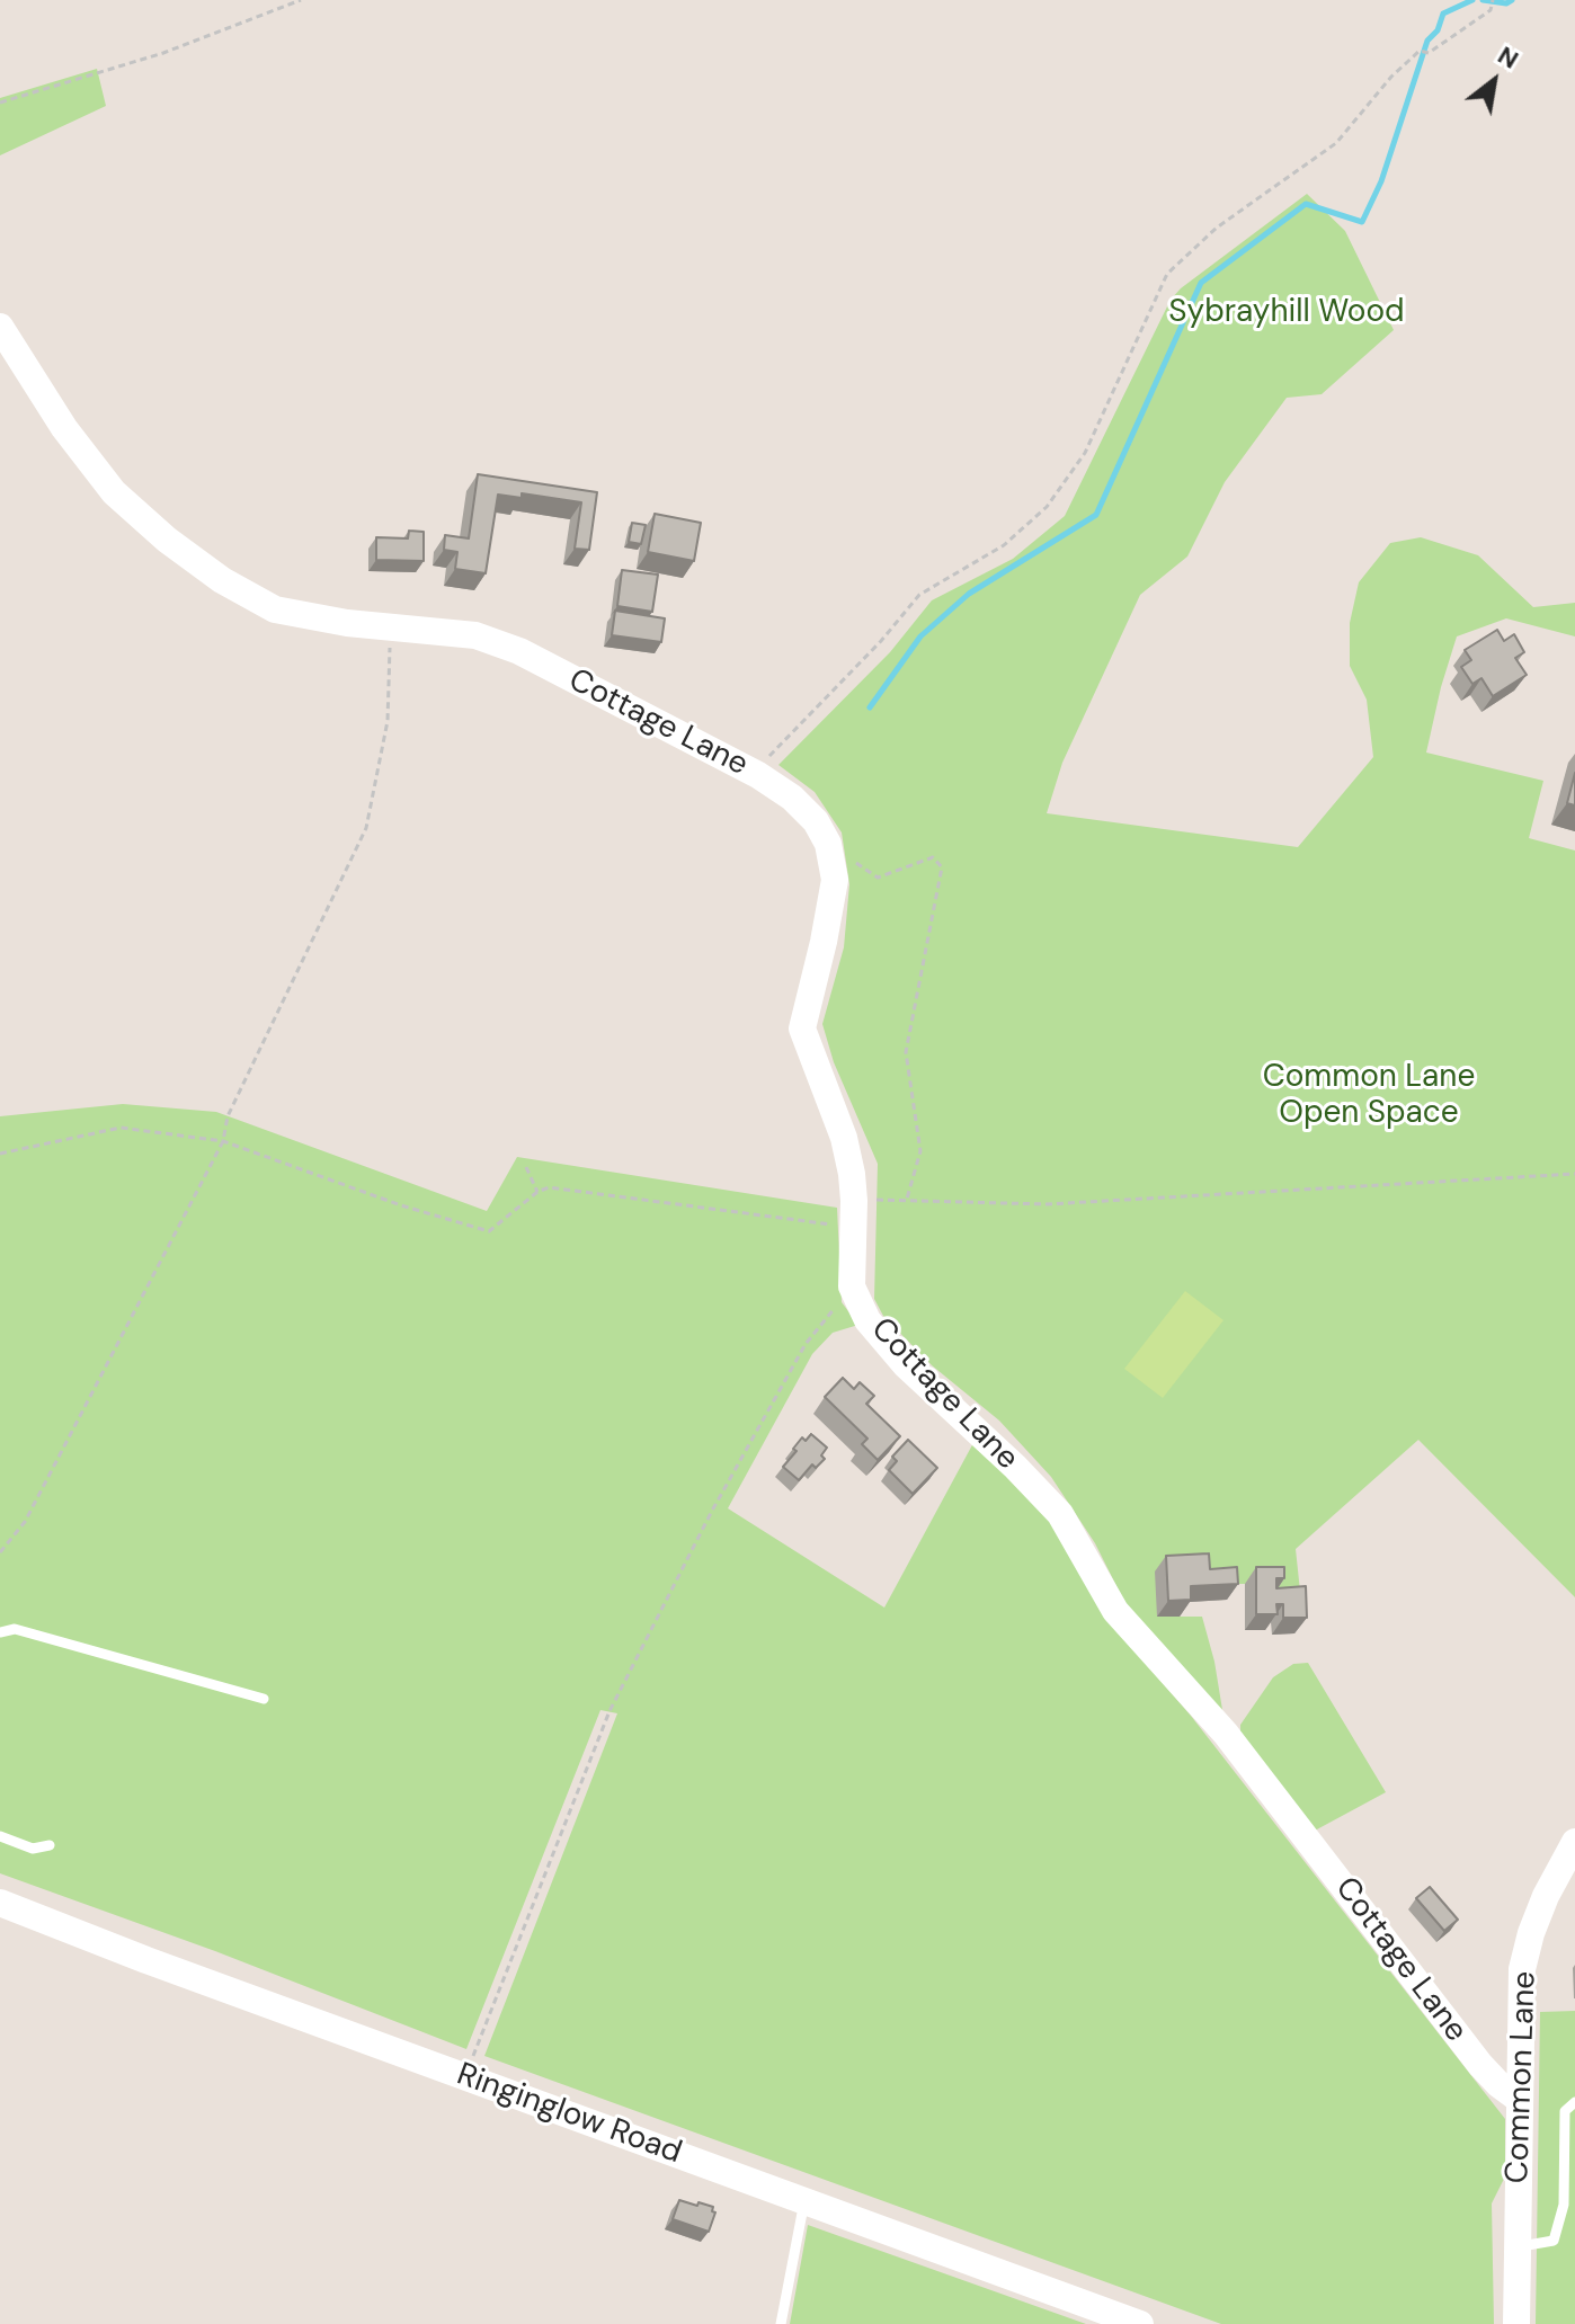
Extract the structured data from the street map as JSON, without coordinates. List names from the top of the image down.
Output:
{
  "streets": {
    "street": ["Cottage Lane", "Common Lane", "Ringinglow Road"]
  },
  "crossings": [
    ["Cottage Lane", "Common Lane"]
  ],
  "parks": ["Sybrayhill Wood", "Common Lane Open Space"],
  "north": "top right"
}
